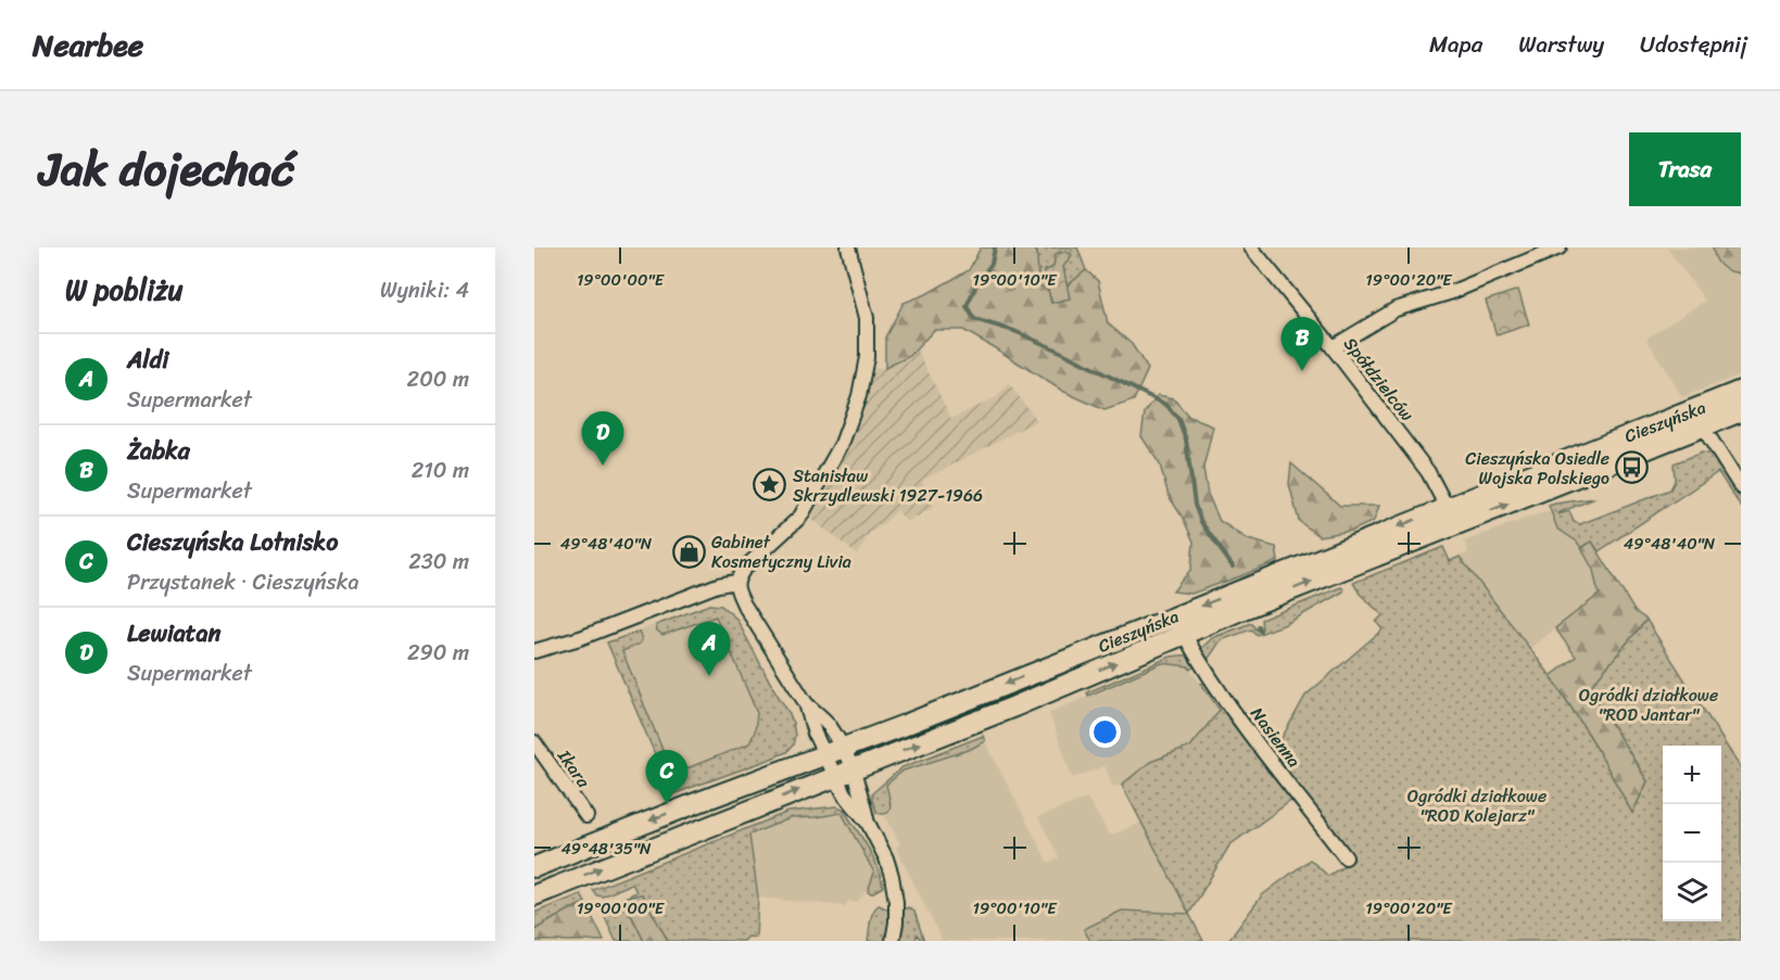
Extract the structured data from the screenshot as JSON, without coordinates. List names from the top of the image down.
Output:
{
  "streets": {
    "main road": ["Cieszyńska"],
    "street": ["Spółdzielców", "Nasienna", "Ikara"]
  },
  "crossings": [
    ["Spółdzielców", "Cieszyńska"],
    ["Cieszyńska", "Nasienna"]
  ],
  "parks": ["Ogródki działkowe \"ROD Jantar\"", "Ogródki działkowe \"ROD Kolejarz\""],
  "places": {
    "bus stop": ["Cieszyńska Osiedle Wojska Polskiego"],
    "place": ["Stanisław Skrzydlewski 1927-1966"],
    "shop": ["Gabinet Kosmetyczny Livia"]
  },
  "page": {
    "header": "Nearbee",
    "nav": ["Mapa", "Warstwy", "Udostępnij"],
    "title": "Jak dojechać",
    "buttons": "Trasa",
    "heading": ["W pobliżu", "Wyniki: 4"],
    "pins": [
      "B",
      "D",
      "A",
      "C"
    ],
    "list": [
      {
        "mark": "A",
        "name": "Aldi",
        "note": "Supermarket",
        "value": "200 m"
      },
      {
        "mark": "B",
        "name": "Żabka",
        "note": "Supermarket",
        "value": "210 m"
      },
      {
        "mark": "C",
        "name": "Cieszyńska Lotnisko",
        "note": "Przystanek · Cieszyńska",
        "value": "230 m"
      },
      {
        "mark": "D",
        "name": "Lewiatan",
        "note": "Supermarket",
        "value": "290 m"
      }
    ],
    "map_buttons": ["+", "−"]
  },
  "coordinates": [
    "19°00'00\"E",
    "19°00'10\"E",
    "19°00'20\"E",
    "49°48'40\"N",
    "49°48'35\"N"
  ]
}
